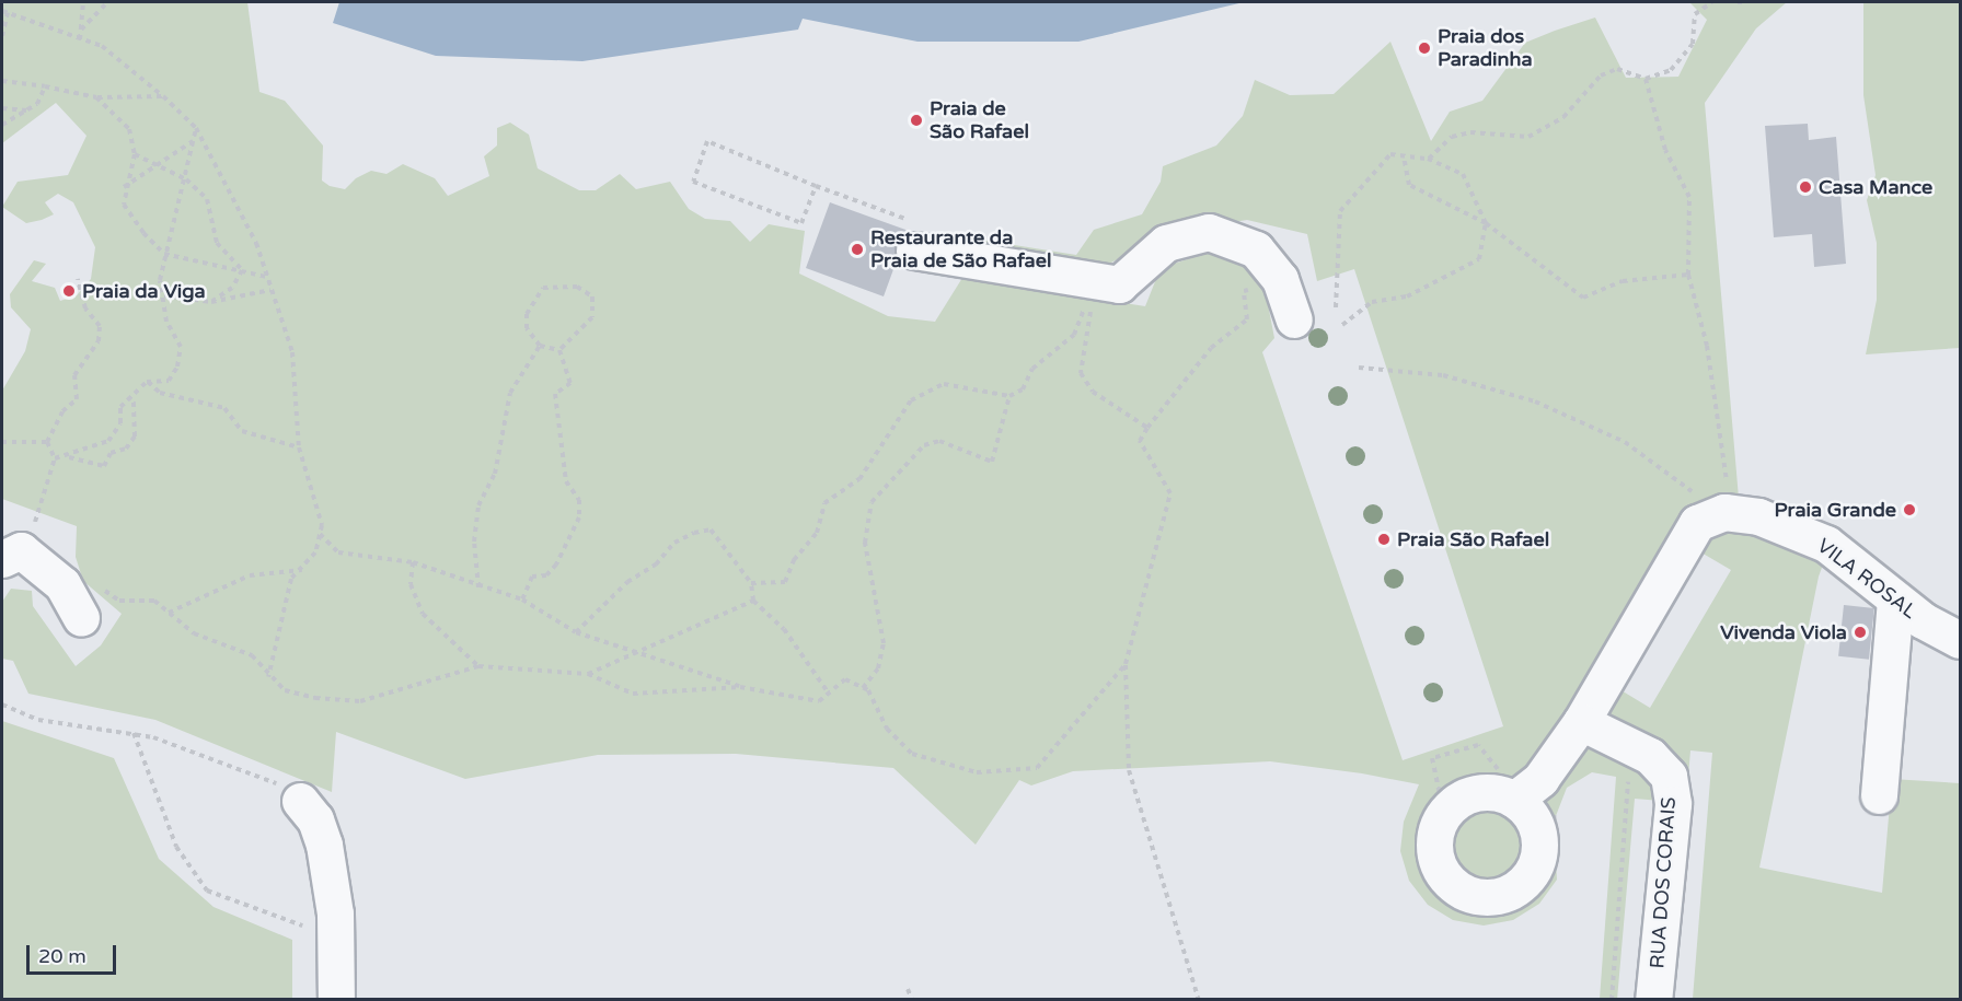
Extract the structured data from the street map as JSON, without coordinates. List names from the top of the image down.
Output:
{
  "streets": {
    "street": ["VILA ROSAL", "RUA DOS CORAIS"]
  },
  "places": [
    "Praia dos Paradinha",
    "Praia de São Rafael",
    "Casa Mance",
    "Restaurante da Praia de São Rafael",
    "Praia da Viga",
    "Praia Grande",
    "Praia São Rafael",
    "Vivenda Viola"
  ],
  "scale_bar": "20 m"
}
